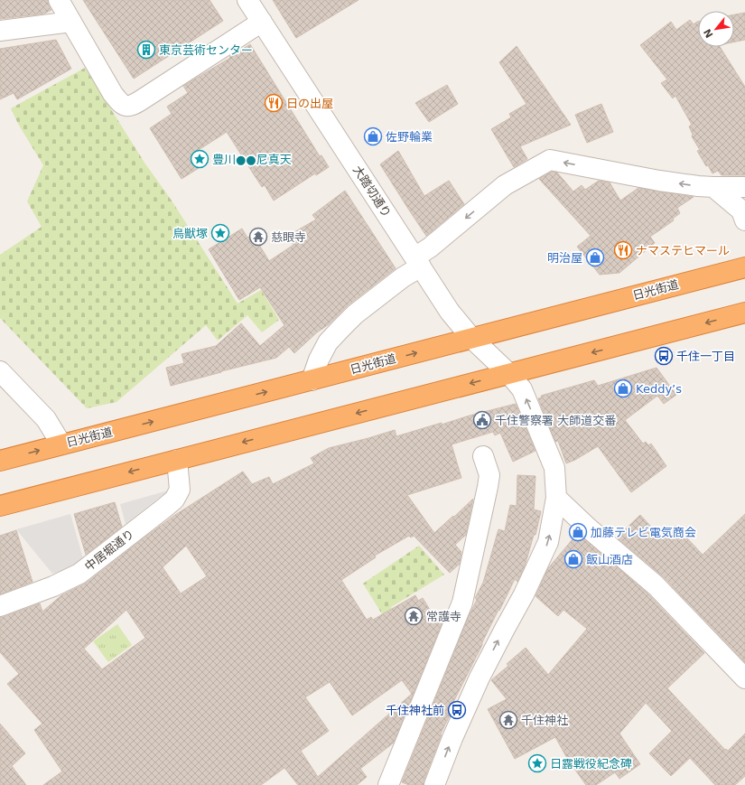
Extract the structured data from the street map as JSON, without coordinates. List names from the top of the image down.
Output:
{
  "streets": {
    "highway": ["日光街道"],
    "street": ["大踏切通り", "中居堀通り"]
  },
  "crossings": [
    ["大踏切通り", "日光街道"]
  ],
  "places": {
    "building": ["東京芸術センター"],
    "restaurant": ["日の出屋", "ナマステヒマール"],
    "shop": [
      "佐野輪業",
      "明治屋",
      "Keddy’s",
      "加藤テレビ電気商会",
      "飯山酒店"
    ],
    "place": ["豊川●●尼真天", "鳥獣塚", "日露戦役紀念碑"],
    "temple": ["慈眼寺", "常護寺", "千住神社"],
    "bus stop": ["千住一丁目", "千住神社前"],
    "public building": ["千住警察署 大師道交番"]
  },
  "north": "bottom left"
}
